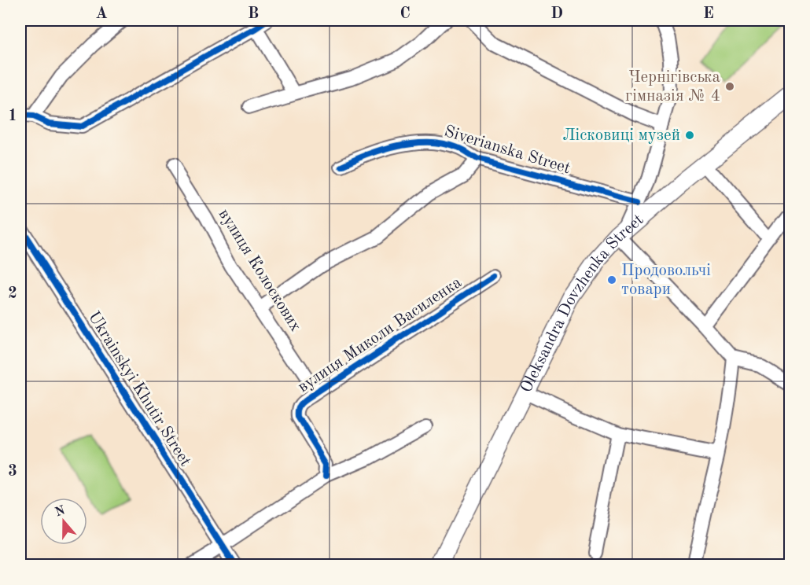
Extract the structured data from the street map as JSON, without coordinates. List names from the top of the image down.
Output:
{
  "streets": {
    "main road": ["Oleksandra Dovzhenka Street"],
    "street": [
      "Siverianska Street",
      "вулиця Колоскових",
      "вулиця Миколи Василенка",
      "Ukrainskyi Khutir Street"
    ]
  },
  "crossings": [
    ["Siverianska Street", "вулиця Колоскових"],
    ["вулиця Колоскових", "вулиця Миколи Василенка"]
  ],
  "places": ["Чернігівська гімназія № 4", "Лісковиці музей", "Продовольчі товари"],
  "north": "top",
  "grid": {
    "columns": [
      "A",
      "B",
      "C",
      "D",
      "E"
    ],
    "rows": ["1", "2", "3"]
  }
}
